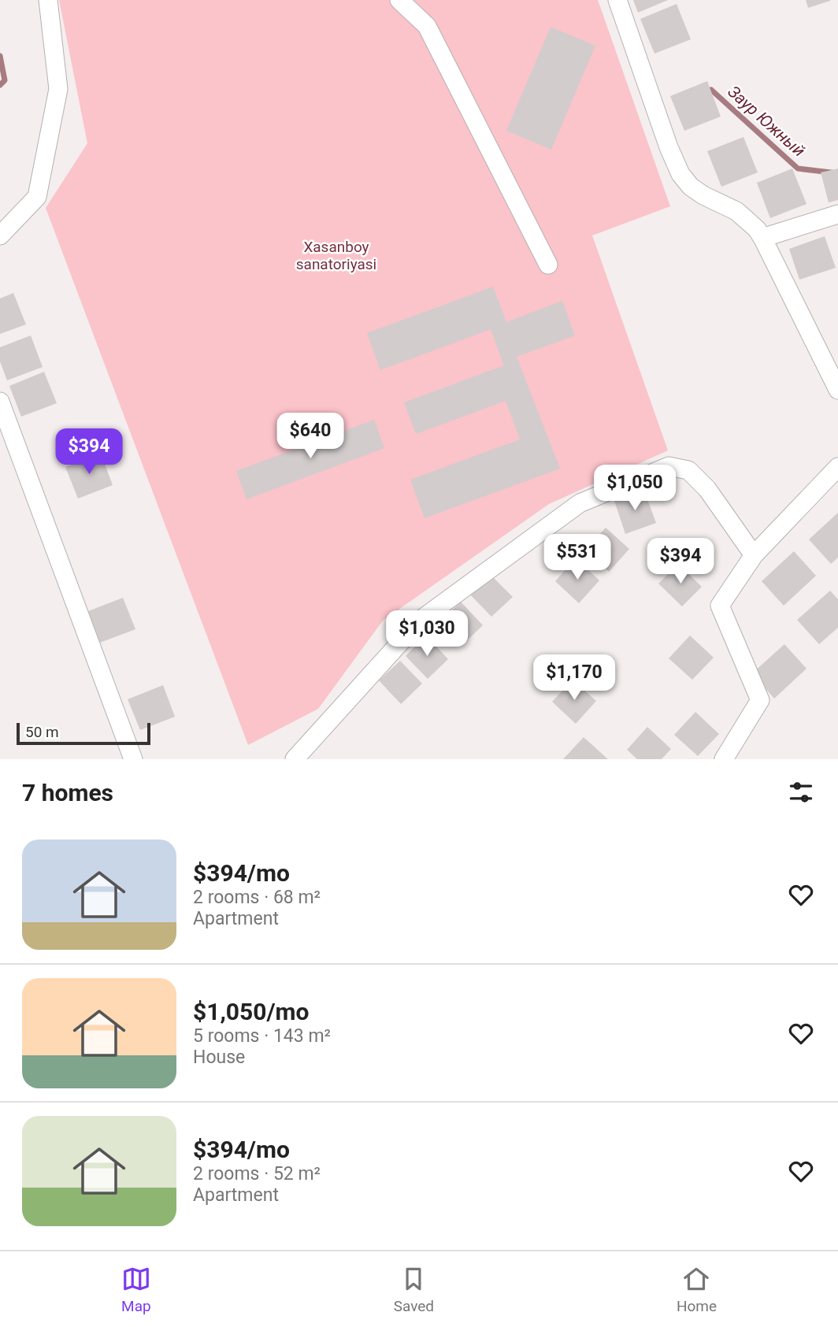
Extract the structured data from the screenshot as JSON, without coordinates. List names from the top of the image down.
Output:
{
  "water": ["Заур Южный"],
  "parks": ["Xasanboy sanatoriyasi"],
  "scale_bar": "50 m",
  "page": {
    "price": [
      "$640",
      "$394",
      "$1,050",
      "$531",
      "$394",
      "$1,030",
      "$1,170"
    ],
    "scale": "50 m",
    "heading": "7 homes",
    "list": [
      {
        "name": "$394/mo",
        "note": "2 rooms · 68 m² · Apartment"
      },
      {
        "name": "$1,050/mo",
        "note": "5 rooms · 143 m² · House"
      },
      {
        "name": "$394/mo",
        "note": "2 rooms · 52 m² · Apartment"
      }
    ],
    "tabs": ["Map", "Saved", "Home"]
  }
}
